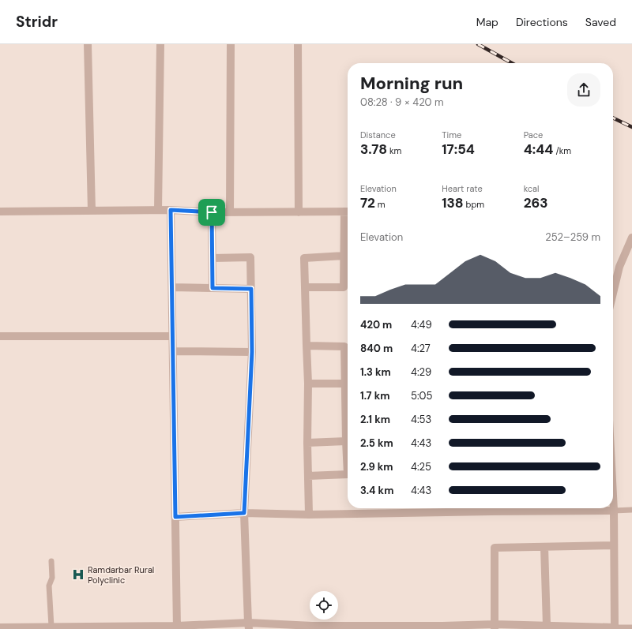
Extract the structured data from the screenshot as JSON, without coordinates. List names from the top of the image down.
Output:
{
  "places": {
    "hospital": ["Ramdarbar Rural Polyclinic"]
  },
  "page": {
    "header": "Stridr",
    "nav": ["Map", "Directions", "Saved"],
    "heading": ["Morning run", "08:28 · 9 × 420 m"],
    "stats": [
      ["Distance", "3.78 km"],
      ["Time", "17:54"],
      ["Pace", "4:44 /km"],
      ["Elevation", "72 m"],
      ["Heart rate", "138 bpm"],
      ["kcal", "263"]
    ],
    "chart": ["Elevation", "252–259 m"],
    "list": [
      {
        "name": "420 m",
        "note": "4:49"
      },
      {
        "name": "840 m",
        "note": "4:27"
      },
      {
        "name": "1.3 km",
        "note": "4:29"
      },
      {
        "name": "1.7 km",
        "note": "5:05"
      },
      {
        "name": "2.1 km",
        "note": "4:53"
      },
      {
        "name": "2.5 km",
        "note": "4:43"
      },
      {
        "name": "2.9 km",
        "note": "4:25"
      },
      {
        "name": "3.4 km",
        "note": "4:43"
      }
    ]
  }
}
